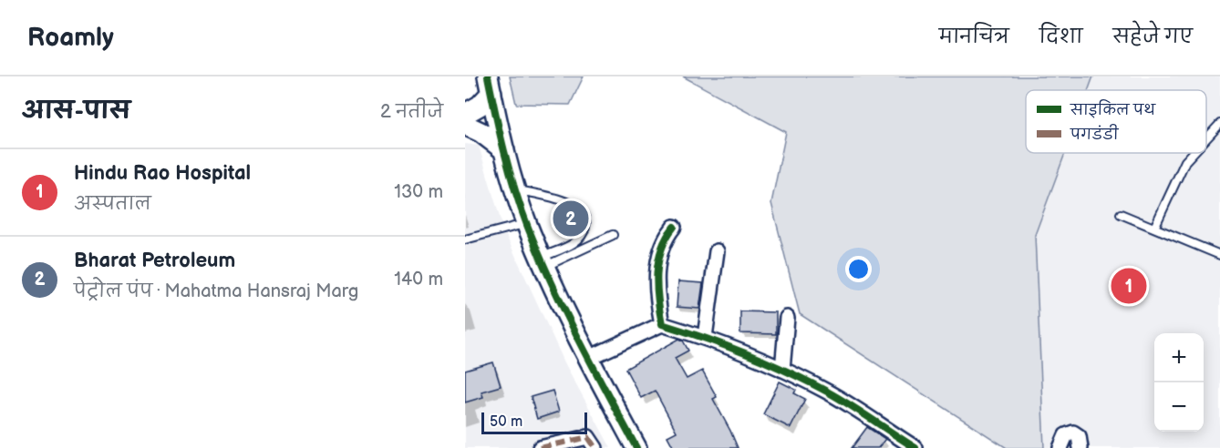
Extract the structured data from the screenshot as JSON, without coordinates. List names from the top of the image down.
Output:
{
  "legend": ["साइकिल पथ", "पगडंडी"],
  "scale_bar": "50 m",
  "page": {
    "header": "Roamly",
    "nav": ["मानचित्र", "दिशा", "सहेजे गए"],
    "heading": ["आस-पास", "2 नतीजे"],
    "list": [
      {
        "mark": "1",
        "name": "Hindu Rao Hospital",
        "note": "अस्पताल",
        "value": "130 m"
      },
      {
        "mark": "2",
        "name": "Bharat Petroleum",
        "note": "पेट्रोल पंप · Mahatma Hansraj Marg",
        "value": "140 m"
      }
    ],
    "pins": ["2", "1"],
    "map_buttons": ["+", "−"],
    "scale": "50 m"
  }
}
